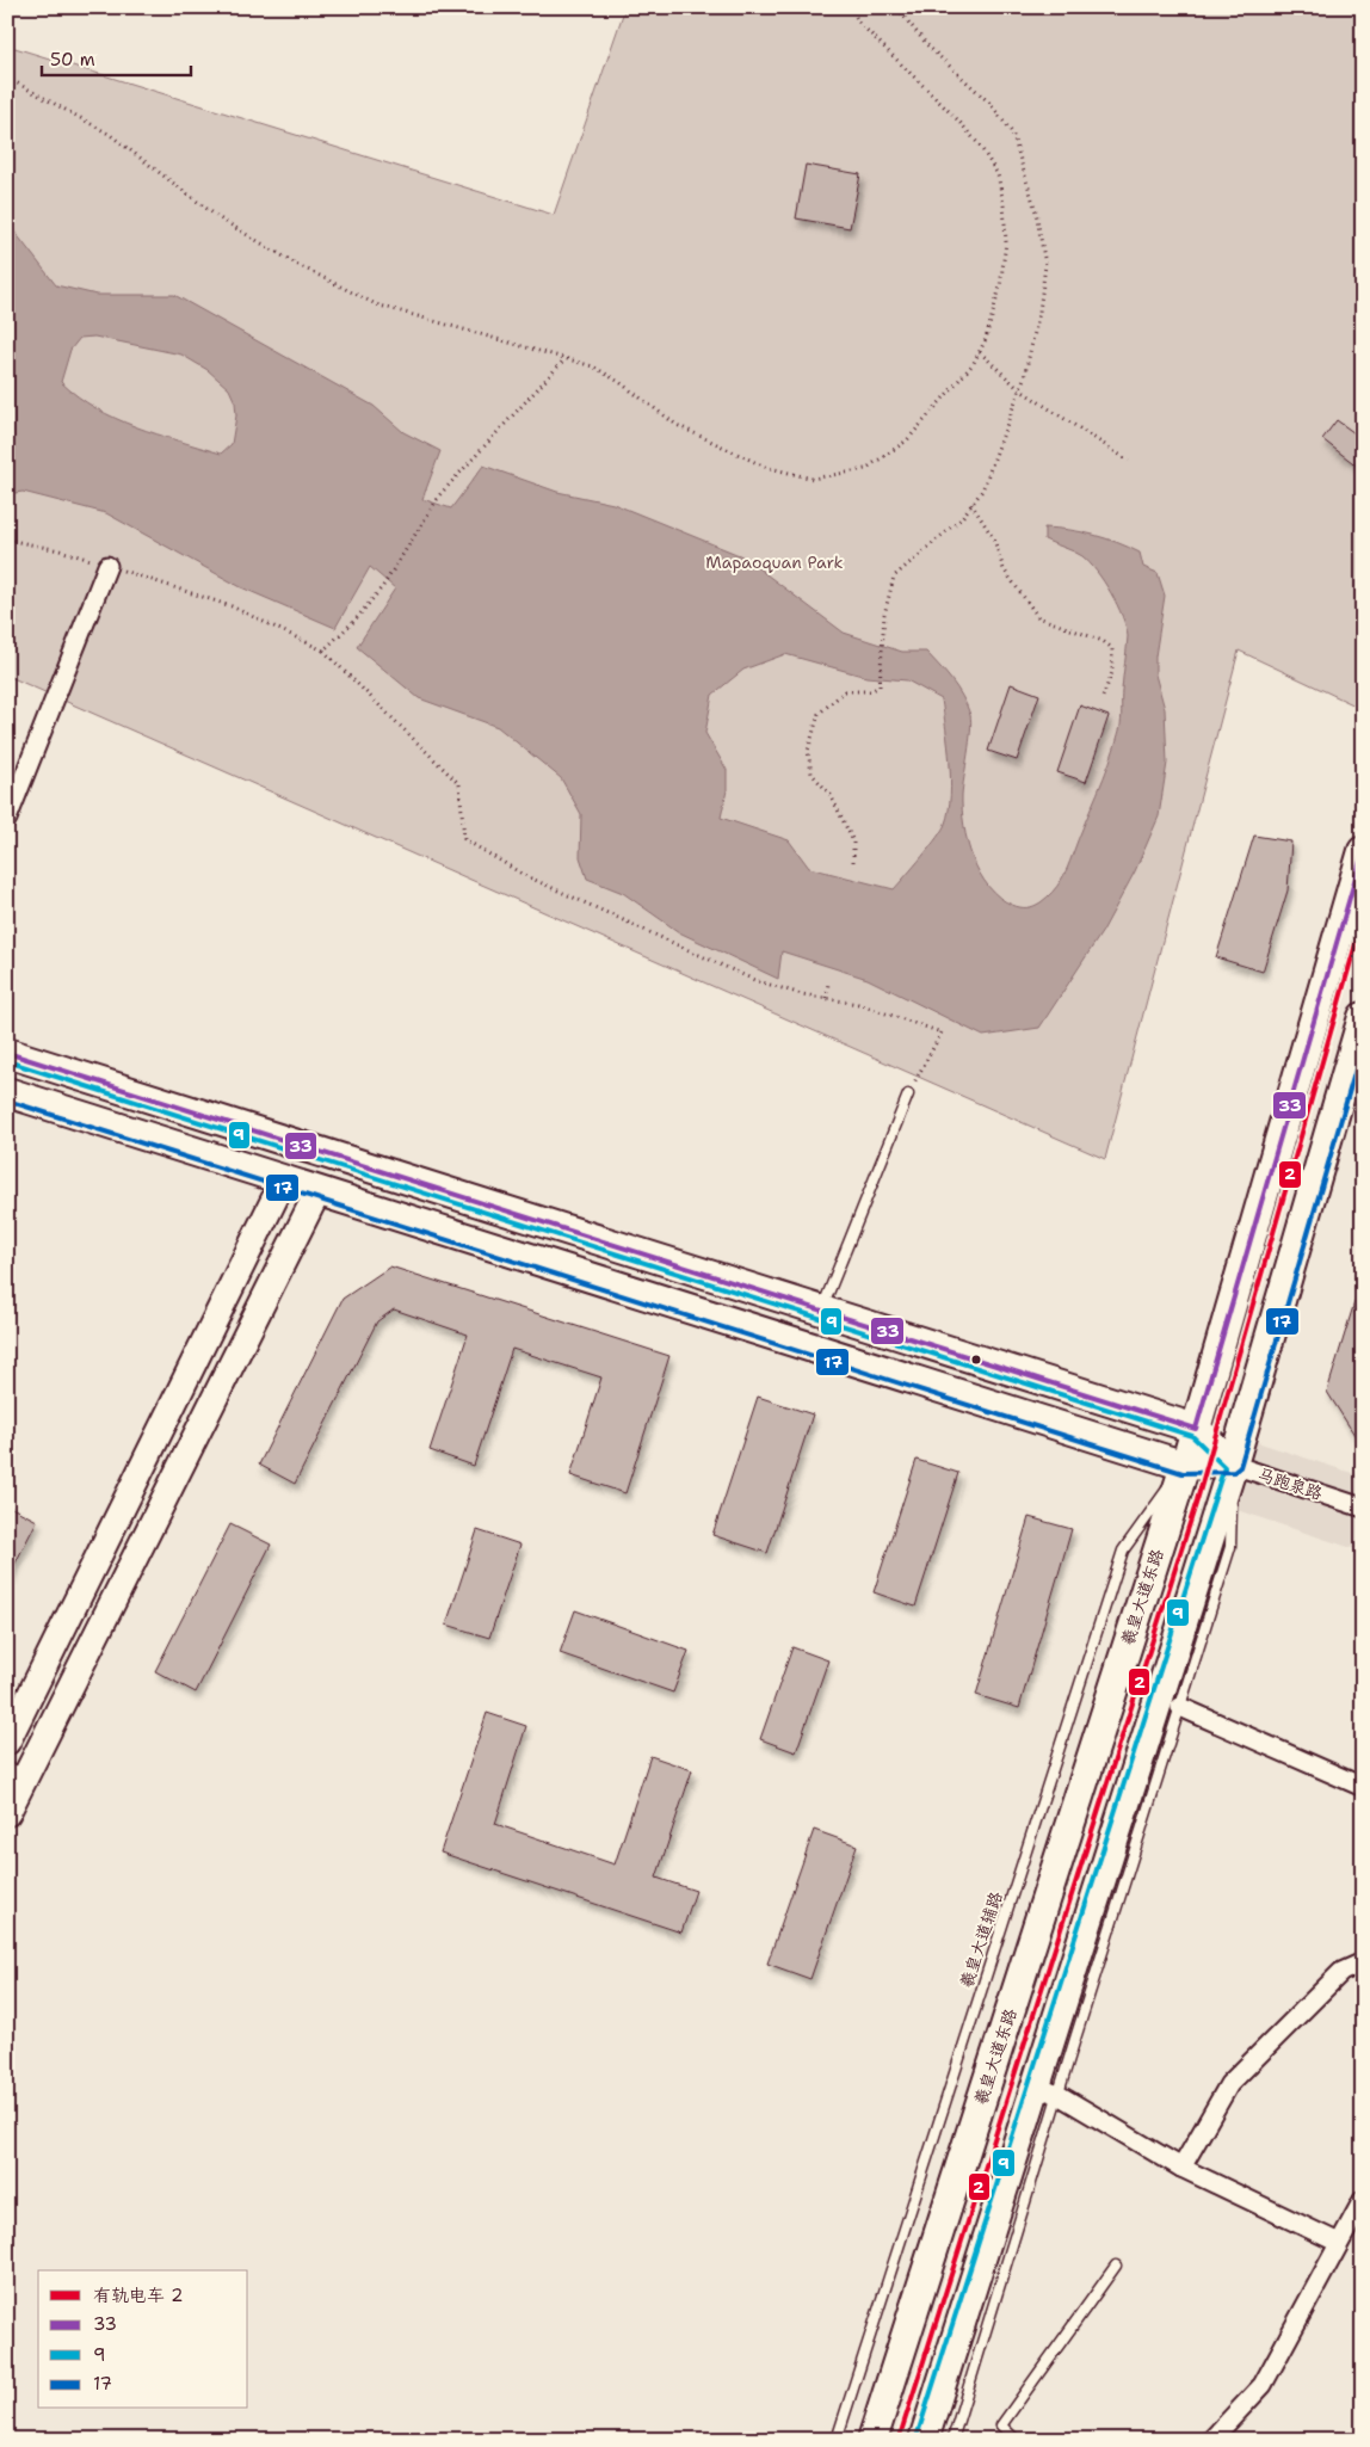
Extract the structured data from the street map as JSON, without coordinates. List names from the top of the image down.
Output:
{
  "streets": {
    "main road": ["马跑泉路", "羲皇大道东路"],
    "lane": ["羲皇大道辅路"]
  },
  "crossings": [
    ["马跑泉路", "羲皇大道东路"],
    ["羲皇大道东路", "羲皇大道辅路"]
  ],
  "parks": ["Mapaoquan Park"],
  "lines": [
    "transit line 33",
    "tram line 2",
    "transit line 17",
    "transit line 9"
  ],
  "legend": [
    "有轨电车 2",
    "33",
    "9",
    "17"
  ],
  "scale_bar": "50 m"
}
